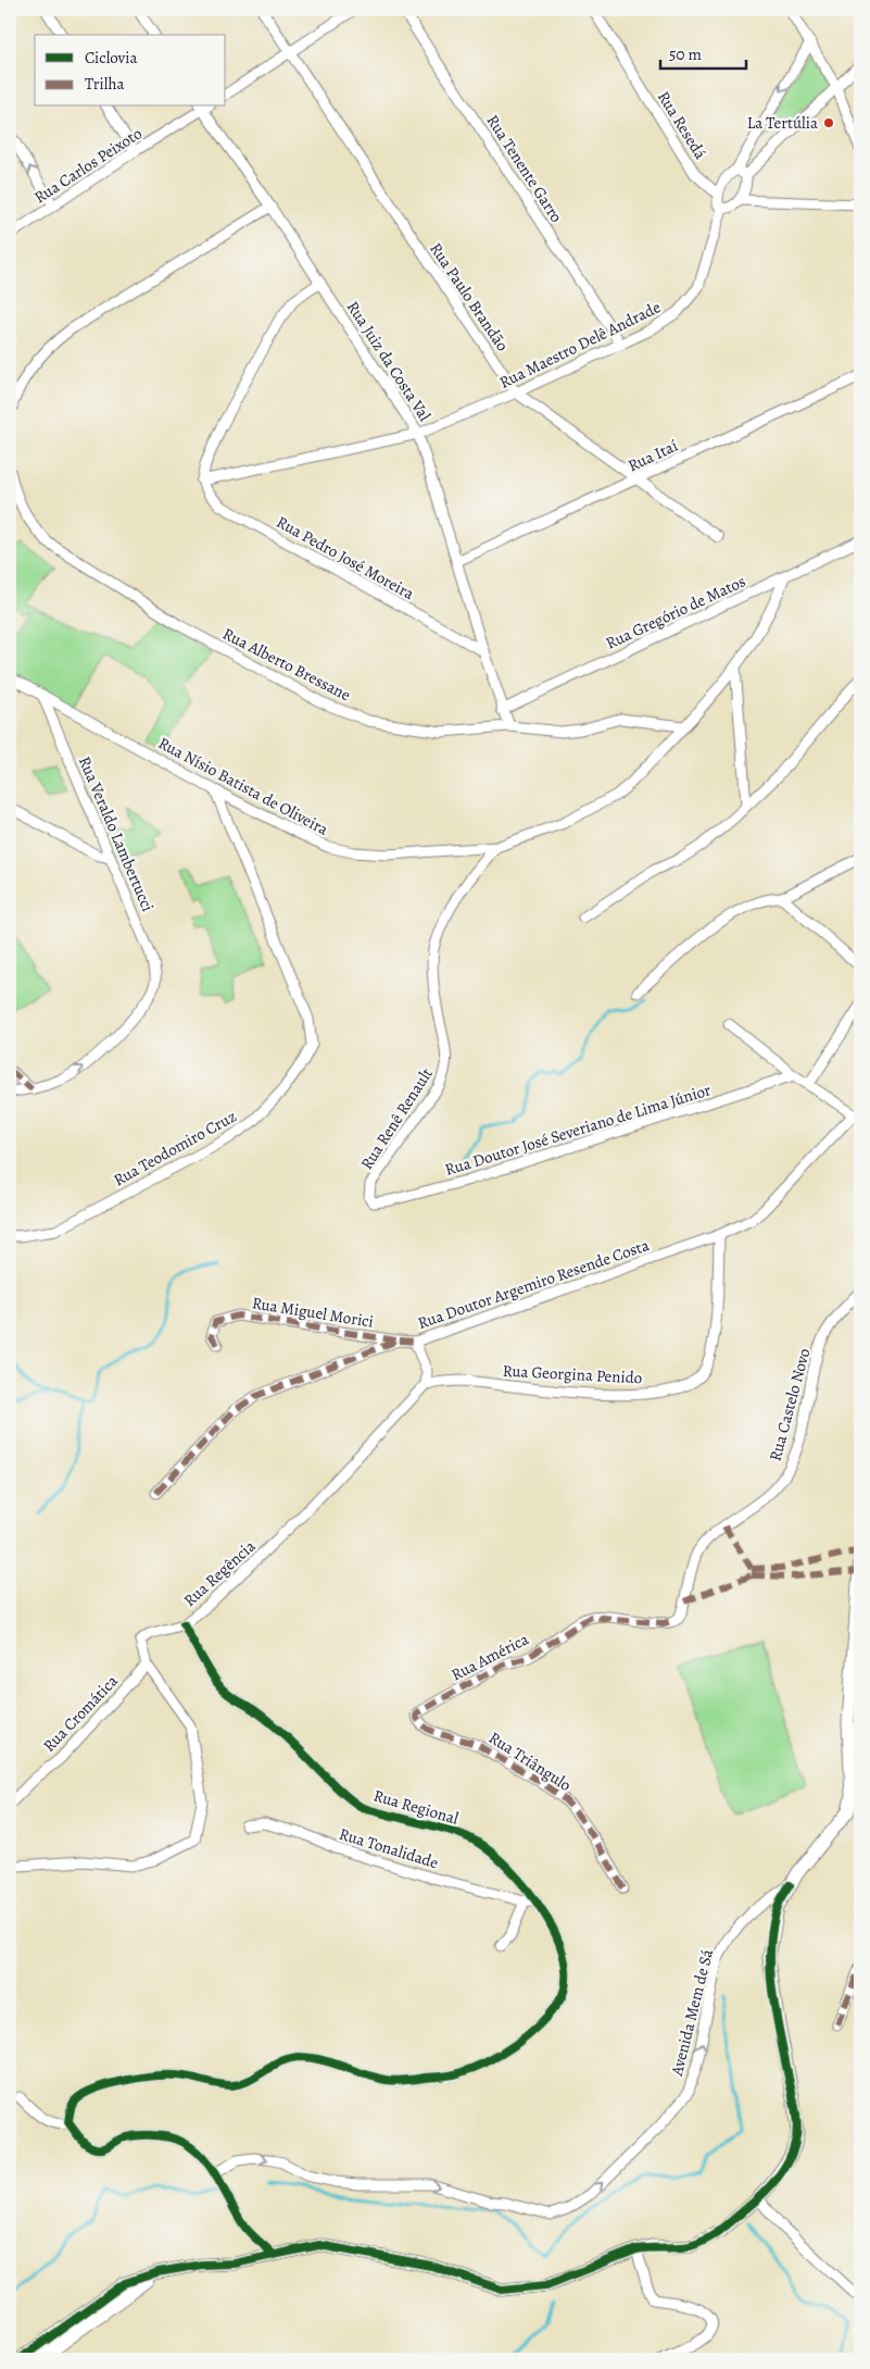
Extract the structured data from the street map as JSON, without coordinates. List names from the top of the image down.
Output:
{
  "streets": {
    "street": [
      "Rua Resedá",
      "Rua Carlos Peixoto",
      "Rua Tenente Garro",
      "Rua Paulo Brandão",
      "Rua Maestro Delê Andrade",
      "Rua Juiz da Costa Val",
      "Rua Itaí",
      "Rua Pedro José Moreira",
      "Rua Gregório de Matos",
      "Rua Alberto Bressane",
      "Rua Nísio Batista de Oliveira",
      "Rua Veraldo Lambertucci",
      "Rua Renê Renault",
      "Rua Doutor José Severiano de Lima Júnior",
      "Rua Teodomiro Cruz",
      "Rua Doutor Argemiro Resende Costa",
      "Rua Miguel Morici",
      "Rua Georgina Penido",
      "Rua Castelo Novo",
      "Rua Regência",
      "Rua América",
      "Rua Cromática",
      "Rua Triângulo",
      "Rua Regional",
      "Rua Tonalidade",
      "Avenida Mem de Sá"
    ]
  },
  "crossings": [
    ["Rua Carlos Peixoto", "Rua Juiz da Costa Val"],
    ["Rua Tenente Garro", "Rua Maestro Delê Andrade"],
    ["Rua Paulo Brandão", "Rua Maestro Delê Andrade"],
    ["Rua Paulo Brandão", "Rua Itaí"],
    ["Rua Maestro Delê Andrade", "Rua Juiz da Costa Val"],
    ["Rua Maestro Delê Andrade", "Rua Pedro José Moreira"],
    ["Rua Juiz da Costa Val", "Rua Itaí"],
    ["Rua Juiz da Costa Val", "Rua Pedro José Moreira"],
    ["Rua Juiz da Costa Val", "Rua Gregório de Matos"],
    ["Rua Juiz da Costa Val", "Rua Alberto Bressane"],
    ["Rua Gregório de Matos", "Rua Nísio Batista de Oliveira"],
    ["Rua Alberto Bressane", "Rua Nísio Batista de Oliveira"],
    ["Rua Nísio Batista de Oliveira", "Rua Veraldo Lambertucci"],
    ["Rua Nísio Batista de Oliveira", "Rua Renê Renault"],
    ["Rua Nísio Batista de Oliveira", "Rua Teodomiro Cruz"],
    ["Rua Renê Renault", "Rua Doutor José Severiano de Lima Júnior"],
    ["Rua Doutor Argemiro Resende Costa", "Rua Miguel Morici"],
    ["Rua Doutor Argemiro Resende Costa", "Rua Georgina Penido"],
    ["Rua Georgina Penido", "Rua Regência"],
    ["Rua Castelo Novo", "Rua América"],
    ["Rua Regência", "Rua Cromática"],
    ["Rua Regência", "Rua Regional"],
    ["Rua América", "Rua Triângulo"],
    ["Rua Regional", "Rua Tonalidade"]
  ],
  "one_way": ["Rua Veraldo Lambertucci", "Avenida Mem de Sá"],
  "places": ["La Tertúlia"],
  "legend": ["Ciclovia", "Trilha"],
  "scale_bar": "50 m"
}
